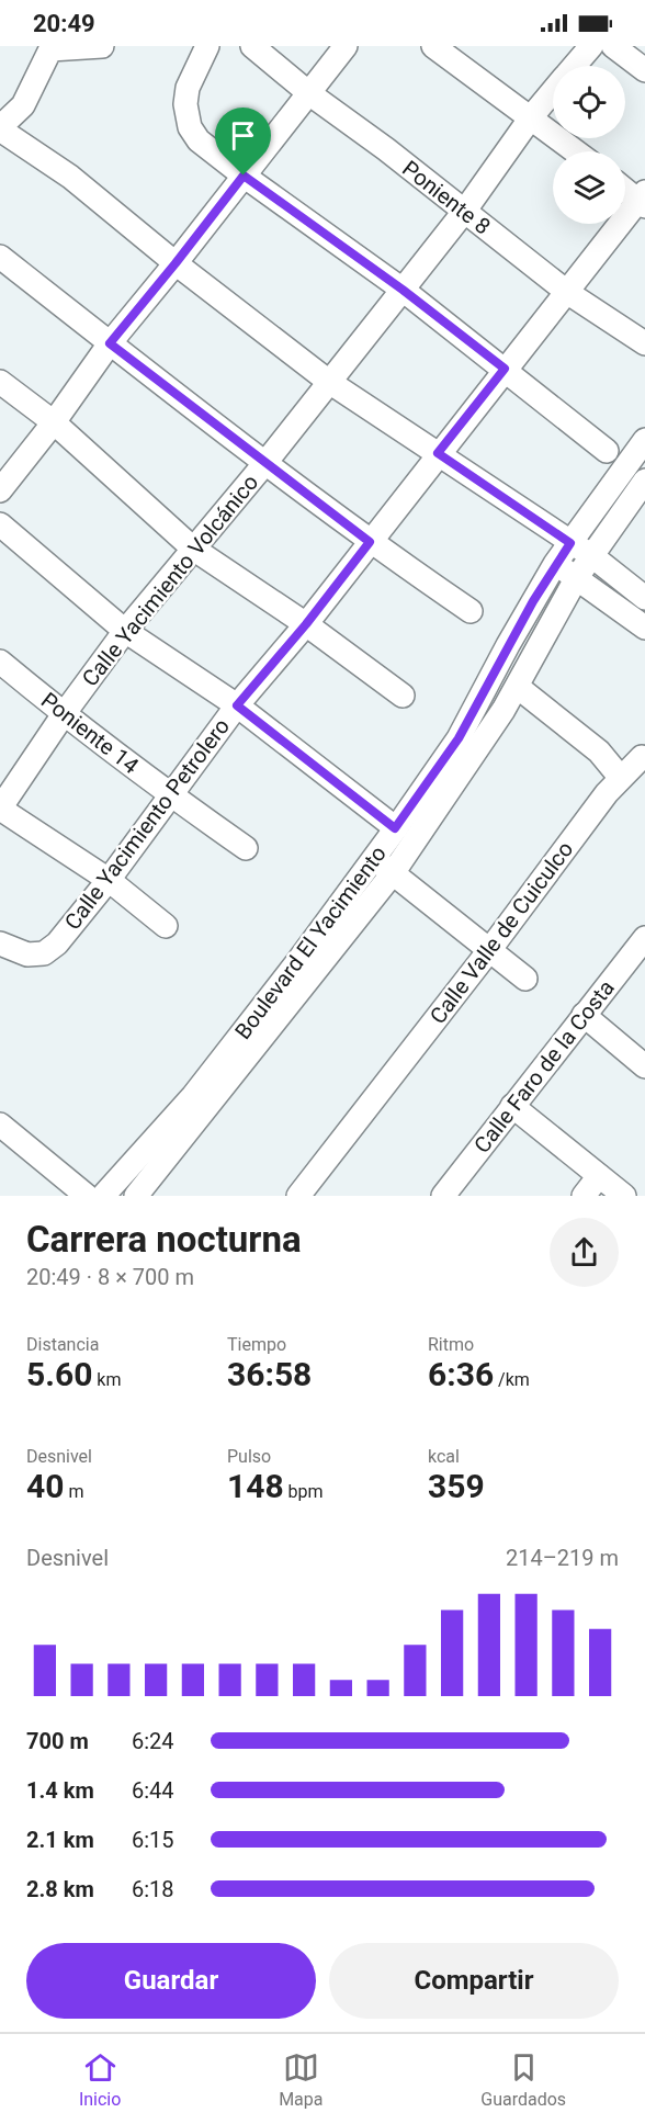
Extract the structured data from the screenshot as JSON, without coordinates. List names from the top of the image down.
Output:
{
  "streets": {
    "street": [
      "Poniente 8",
      "Calle Yacimiento Volcánico",
      "Poniente 14",
      "Calle Yacimiento Petrolero",
      "Calle Valle de Cuiculco",
      "Boulevard El Yacimiento",
      "Calle Faro de la Costa"
    ]
  },
  "crossings": [
    ["Poniente 8", "Calle Yacimiento Volcánico"],
    ["Poniente 8", "Calle Yacimiento Petrolero"],
    ["Calle Yacimiento Volcánico", "Poniente 14"],
    ["Poniente 14", "Calle Yacimiento Petrolero"]
  ],
  "page": {
    "status": "20:49",
    "heading": ["Carrera nocturna", "20:49 · 8 × 700 m"],
    "stats": [
      ["Distancia", "5.60 km"],
      ["Tiempo", "36:58"],
      ["Ritmo", "6:36 /km"],
      ["Desnivel", "40 m"],
      ["Pulso", "148 bpm"],
      ["kcal", "359"]
    ],
    "chart": ["Desnivel", "214–219 m"],
    "list": [
      {
        "name": "700 m",
        "note": "6:24"
      },
      {
        "name": "1.4 km",
        "note": "6:44"
      },
      {
        "name": "2.1 km",
        "note": "6:15"
      },
      {
        "name": "2.8 km",
        "note": "6:18"
      }
    ],
    "buttons": ["Guardar", "Compartir"],
    "tabs": ["Inicio", "Mapa", "Guardados"]
  }
}
